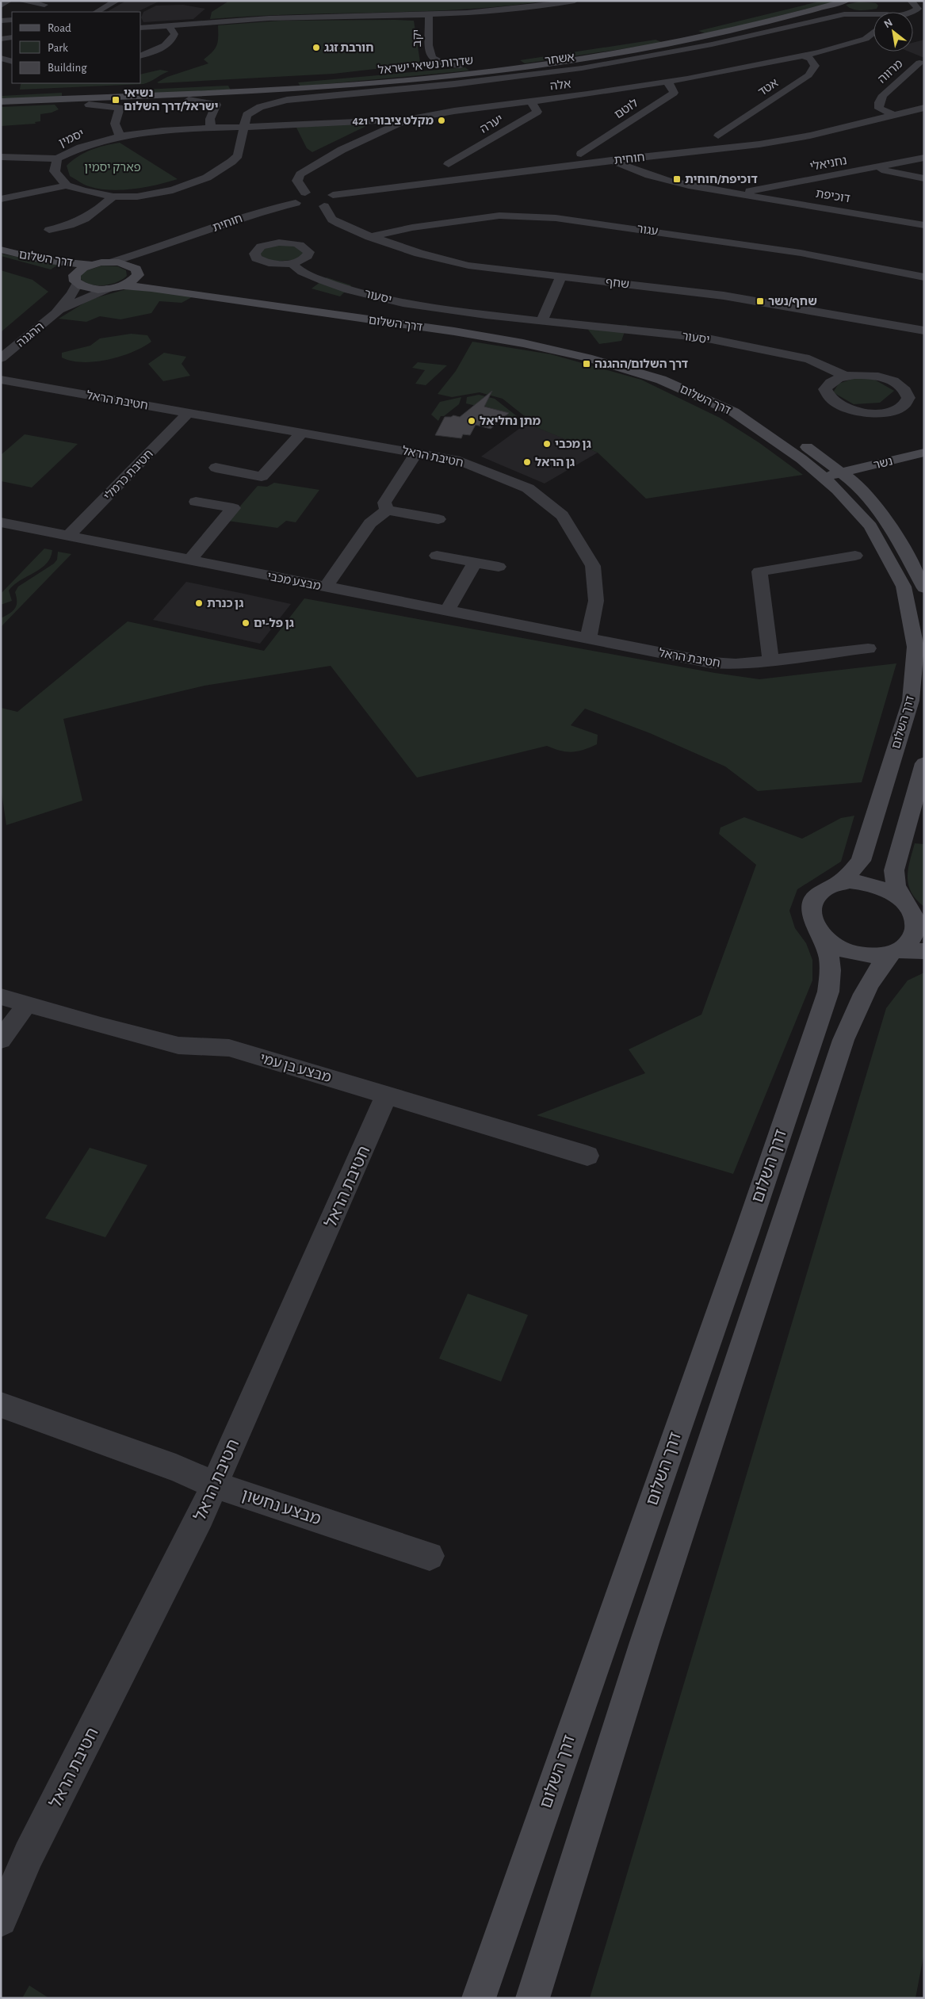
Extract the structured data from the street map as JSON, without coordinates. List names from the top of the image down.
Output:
{
  "streets": {
    "street": [
      "יקב",
      "אשחר",
      "שדרות נשיאי ישראל",
      "מרווה",
      "אלה",
      "אטד",
      "לוטם",
      "יערה",
      "יסמין",
      "חוחית",
      "נחניאלי",
      "דוכיפת",
      "עגור",
      "דרך השלום",
      "שחף",
      "יסעור",
      "ההגנה",
      "חטיבת הראל",
      "נשר",
      "חטיבת כרמלי",
      "מבצע מכבי",
      "מבצע בן עמי",
      "מבצע נחשון"
    ]
  },
  "crossings": [
    ["יקב", "שדרות נשיאי ישראל"],
    ["אשחר", "יסמין"],
    ["מרווה", "חוחית"],
    ["אלה", "אטד"],
    ["אלה", "לוטם"],
    ["אלה", "יערה"],
    ["אלה", "יסמין"],
    ["אלה", "חוחית"],
    ["חוחית", "דוכיפת"],
    ["חוחית", "דרך השלום"],
    ["חוחית", "שחף"],
    ["נחניאלי", "דוכיפת"],
    ["עגור", "שחף"],
    ["דרך השלום", "ההגנה"],
    ["דרך השלום", "נשר"],
    ["חטיבת הראל", "חטיבת כרמלי"],
    ["חטיבת הראל", "מבצע מכבי"],
    ["חטיבת הראל", "מבצע בן עמי"],
    ["חטיבת הראל", "מבצע נחשון"],
    ["חטיבת כרמלי", "מבצע מכבי"]
  ],
  "parks": ["פארק יסמין"],
  "places": {
    "other": [
      "חורבת זגג",
      "מקלט ציבורי 421",
      "מתן נחליאל",
      "גן מכבי",
      "גן הראל",
      "גן כנרת",
      "גן פל-ים"
    ],
    "transit": [
      "נשיאי ישראל/דרך השלום",
      "דוכיפת/חוחית",
      "שחף/נשר",
      "דרך השלום/ההגנה"
    ]
  },
  "legend": ["Road", "Park", "Building"],
  "north": "top left"
}
